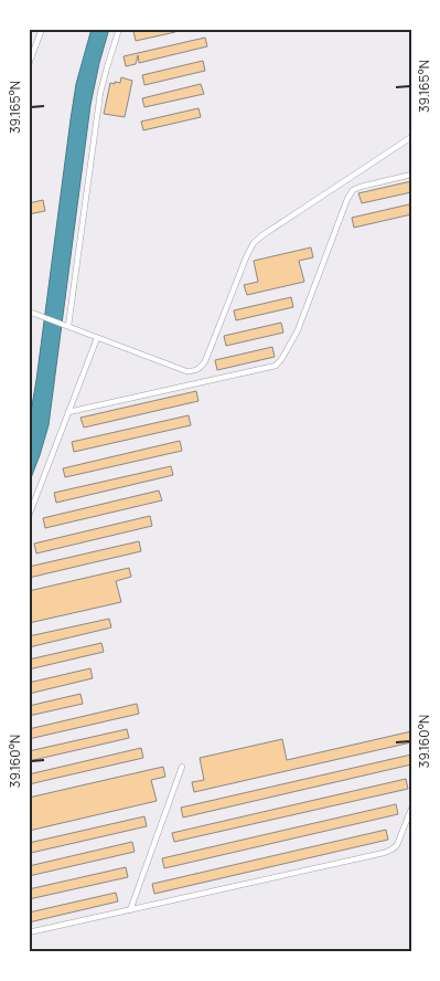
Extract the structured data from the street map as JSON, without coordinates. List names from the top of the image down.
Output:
{
  "coordinates": ["39.165°N", "39.160°N"]
}
